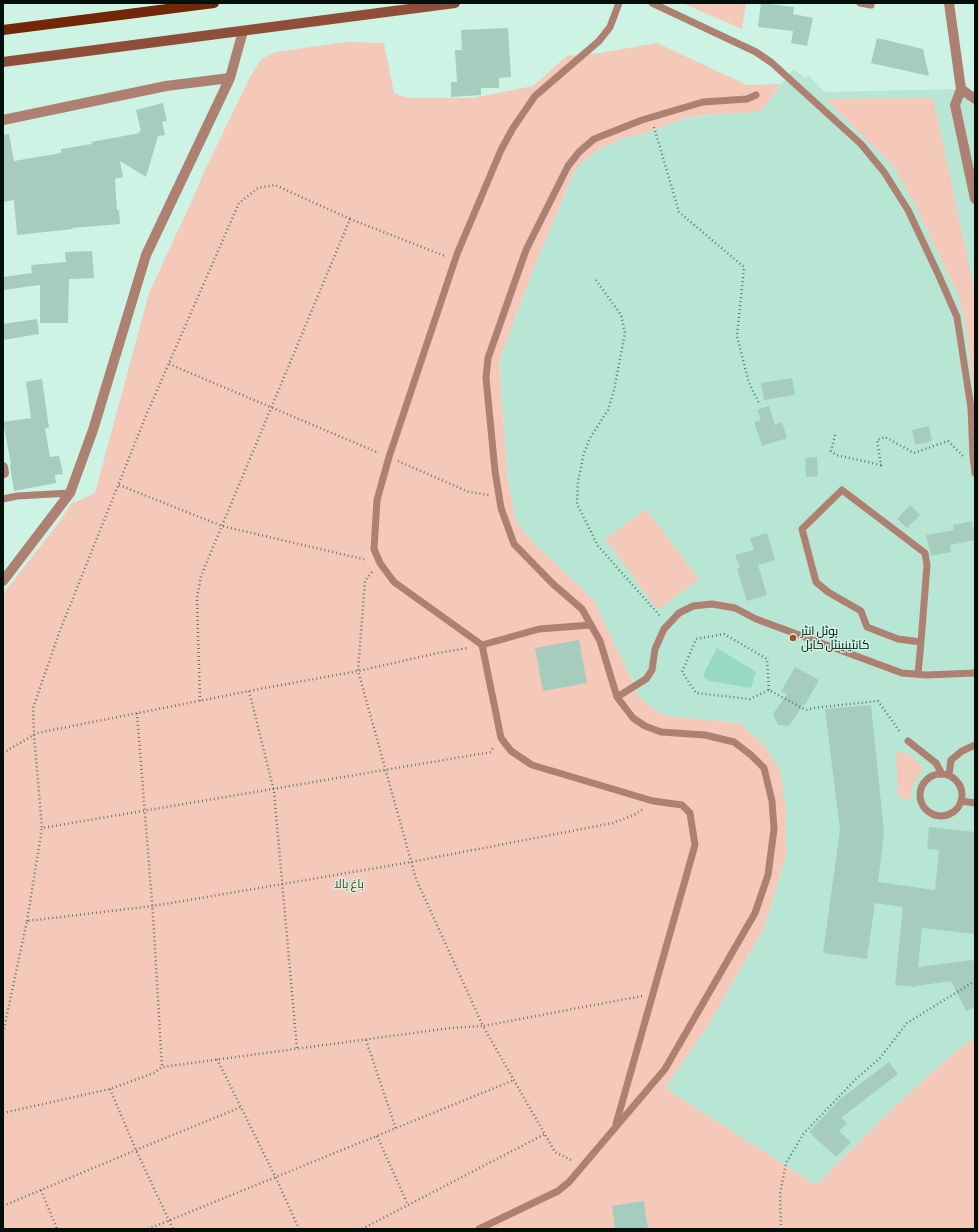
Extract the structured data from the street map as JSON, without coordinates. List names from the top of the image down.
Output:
{
  "parks": ["باغ بالا"],
  "places": ["ہوٹل انٹر کانٹینینٹل کابل"]
}
